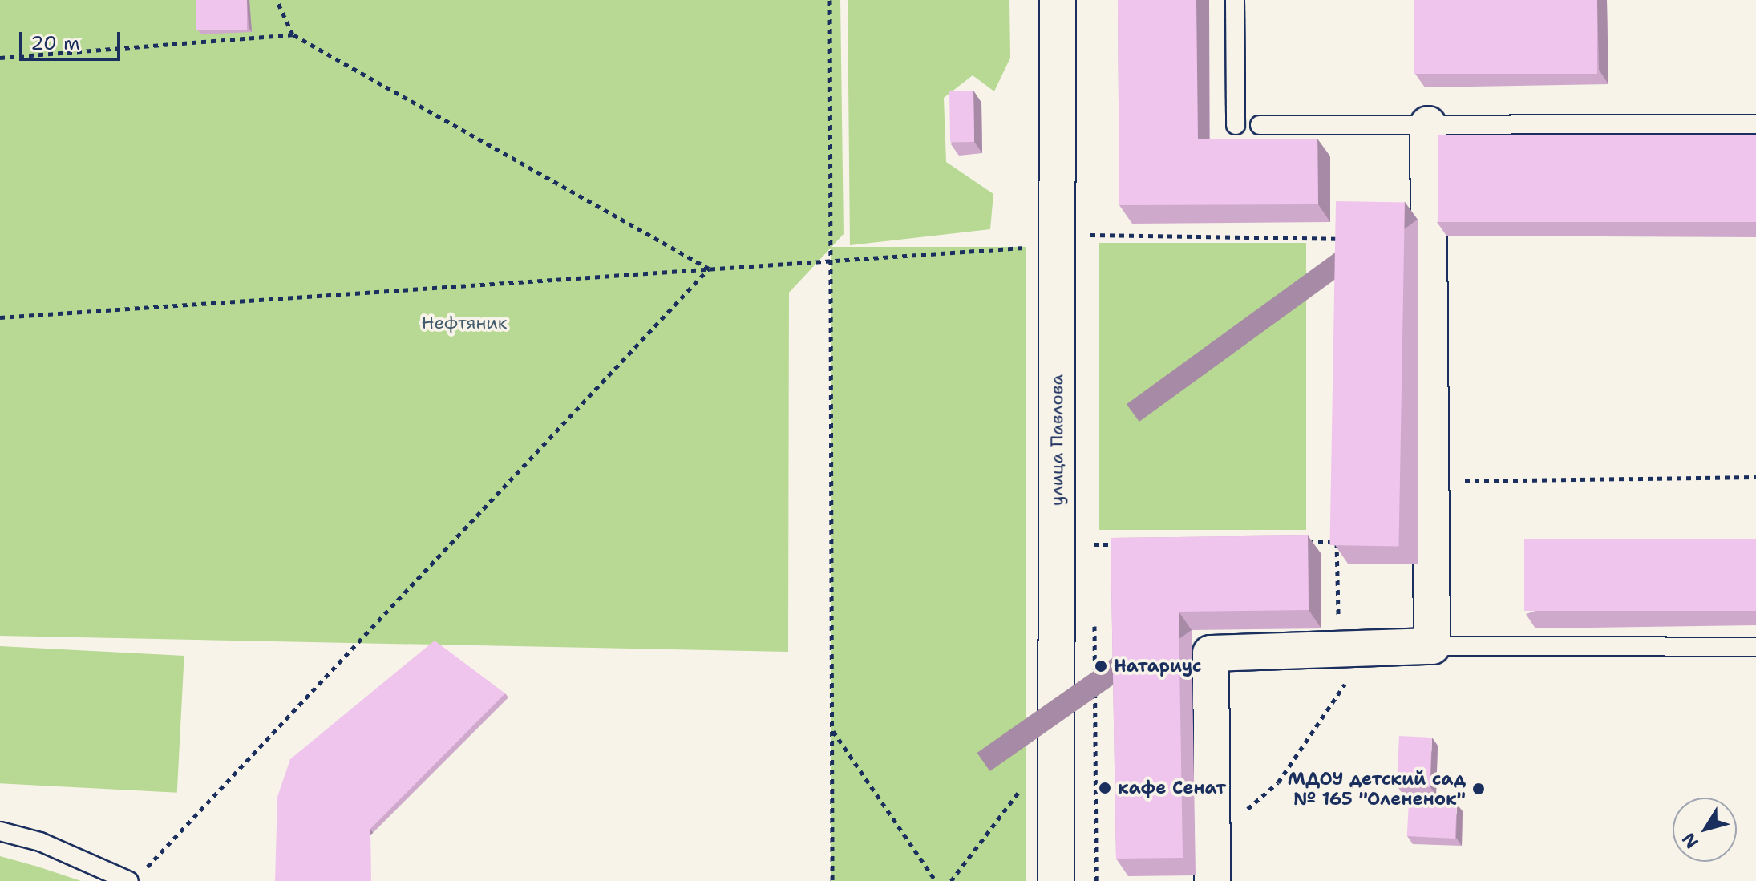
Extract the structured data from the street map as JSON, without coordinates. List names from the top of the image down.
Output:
{
  "streets": {
    "street": ["улица Павлова"]
  },
  "parks": ["Нефтяник"],
  "places": ["Натариус", "кафе Сенат", "МДОУ детский сад № 165 \"Олененок\""],
  "scale_bar": "20 m",
  "north": "bottom left"
}
